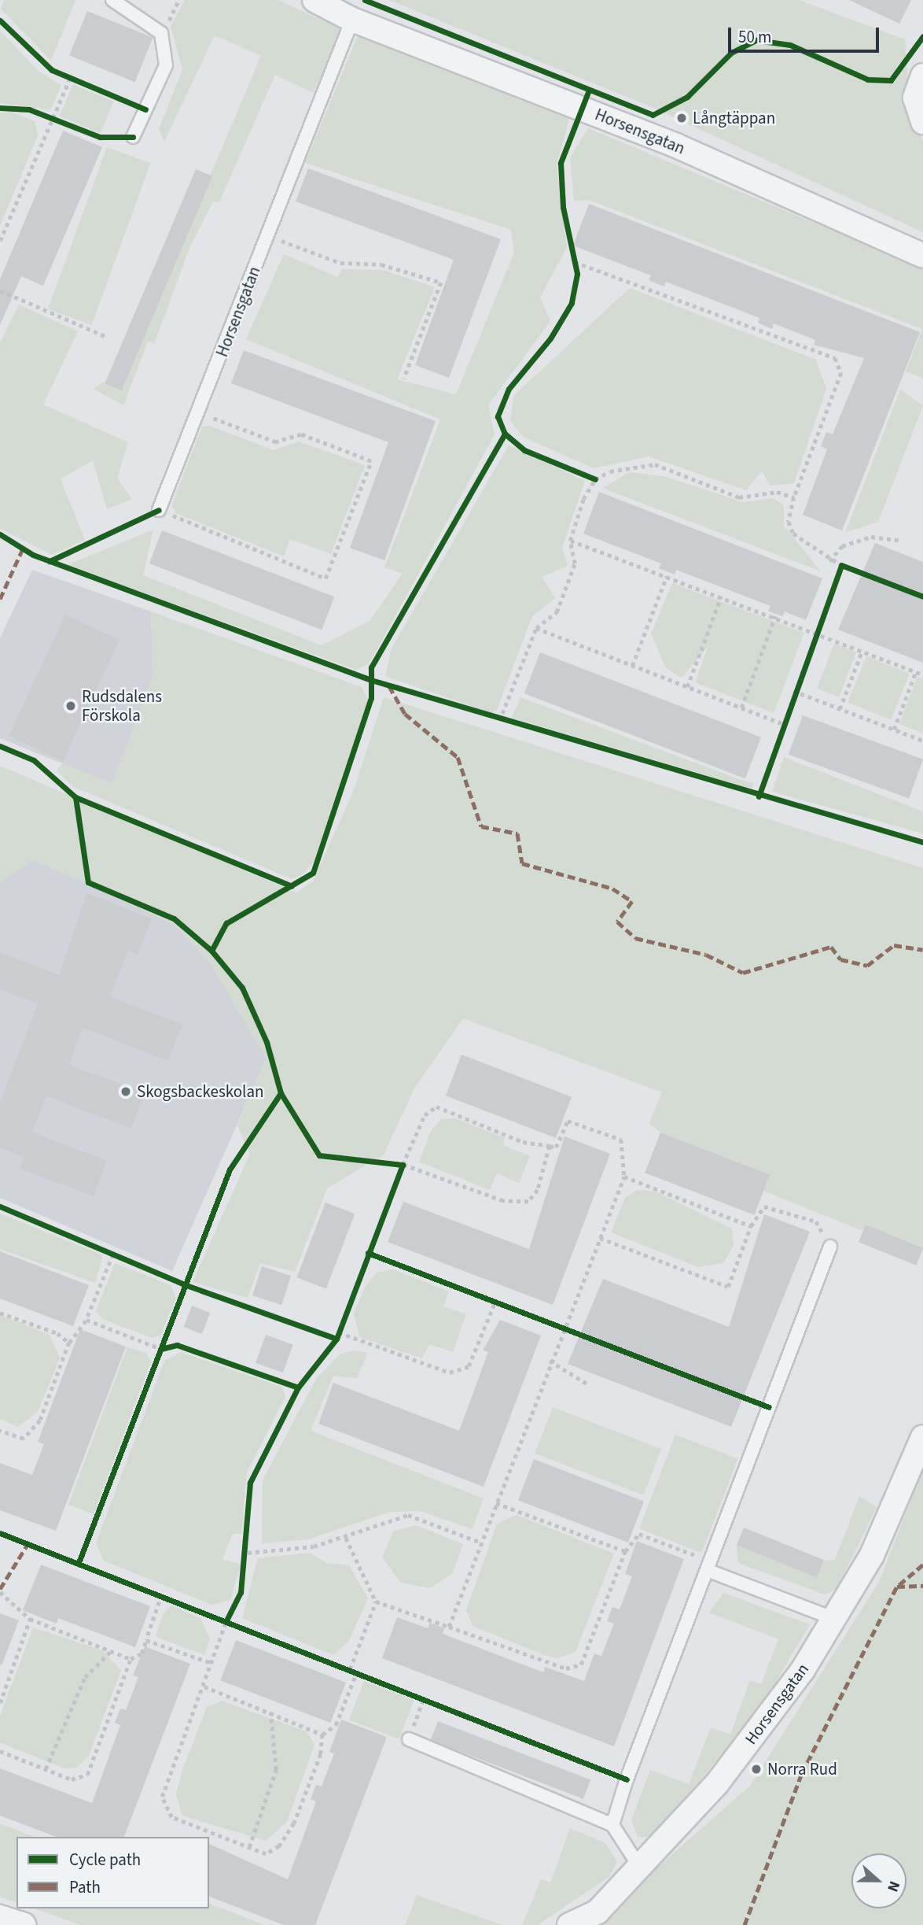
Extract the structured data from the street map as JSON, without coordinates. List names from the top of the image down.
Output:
{
  "streets": {
    "street": ["Horsensgatan"]
  },
  "places": [
    "Långtäppan",
    "Rudsdalens Förskola",
    "Skogsbackeskolan",
    "Norra Rud"
  ],
  "legend": ["Cycle path", "Path"],
  "scale_bar": "50 m",
  "north": "right"
}
